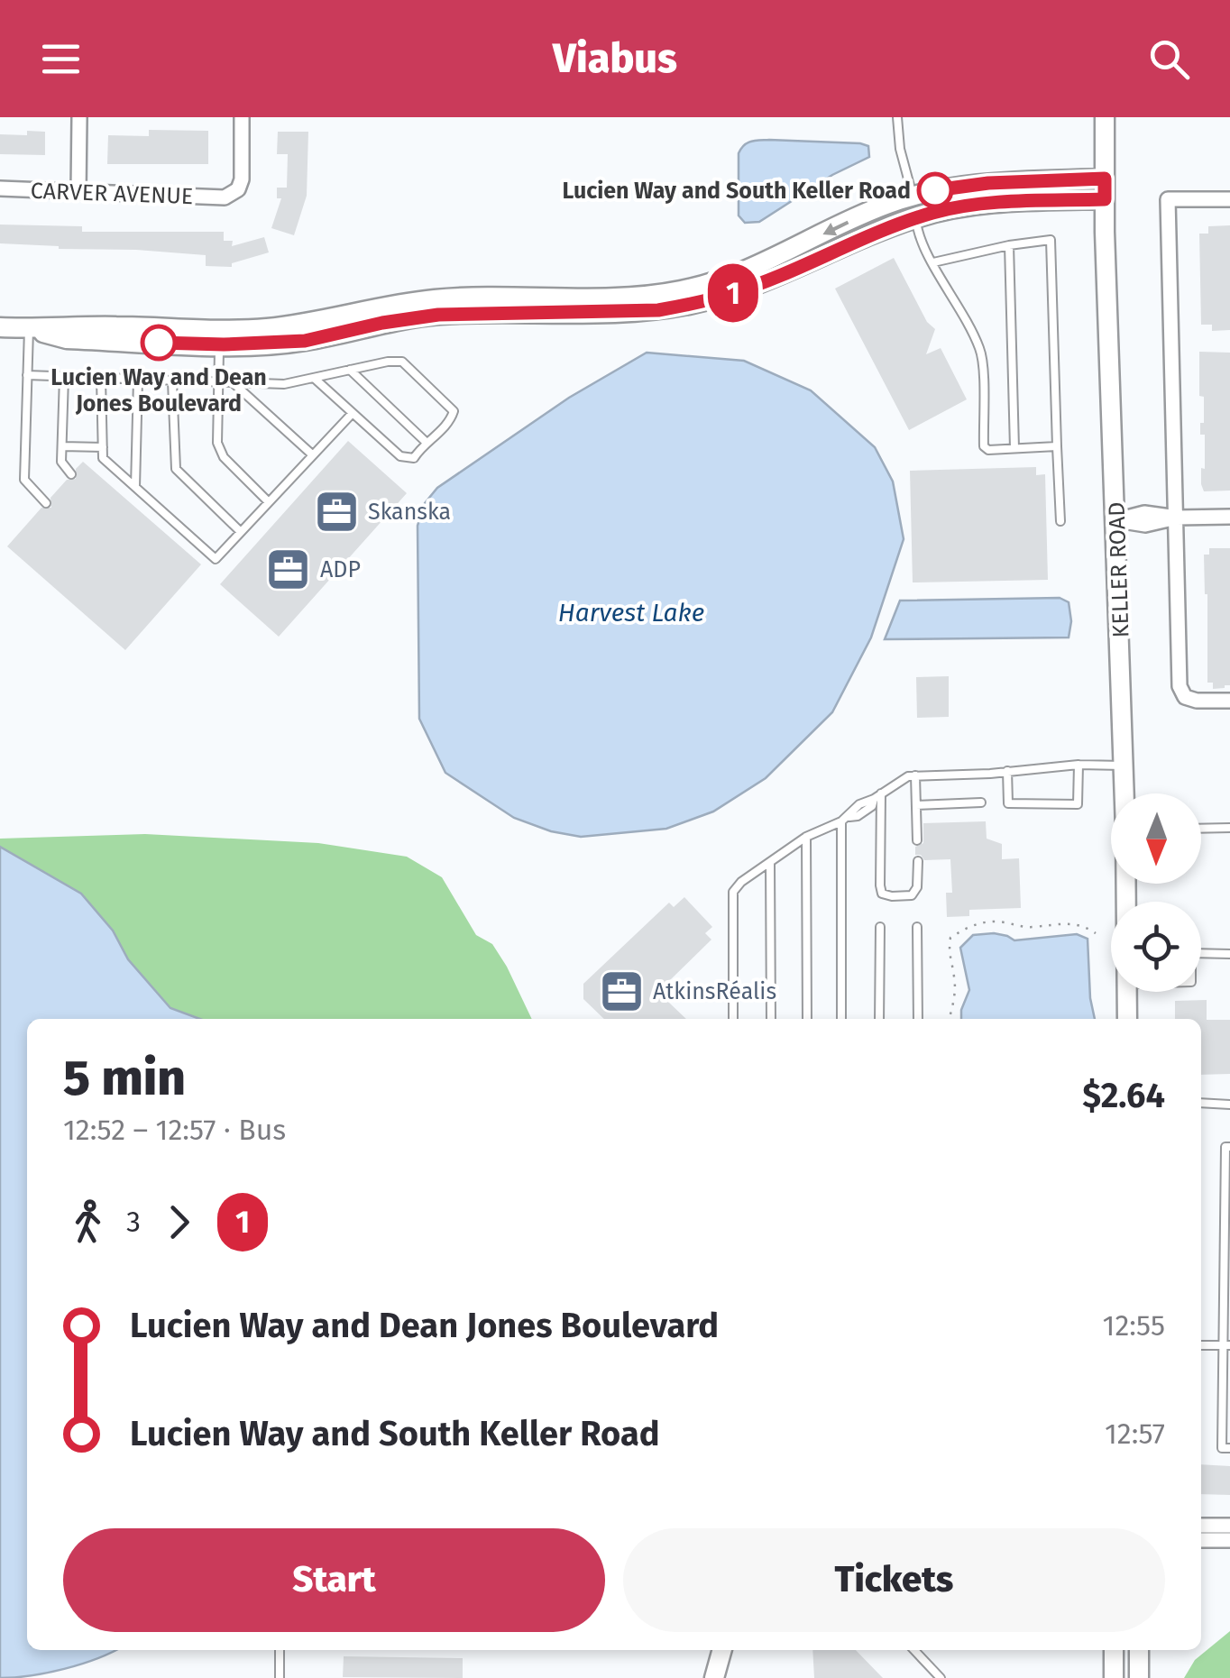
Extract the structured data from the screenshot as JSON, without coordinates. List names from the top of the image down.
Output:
{
  "streets": {
    "street": ["CARVER AVENUE", "KELLER ROAD"]
  },
  "water": ["Harvest Lake"],
  "places": {
    "other": ["Lucien Way and South Keller Road", "Lucien Way and Dean Jones Boulevard"],
    "office": ["Skanska", "ADP", "AtkinsRéalis"]
  },
  "lines": ["bus line 1"],
  "north": "bottom",
  "page": {
    "header": "Viabus",
    "on_map": "1",
    "heading": ["5 min", "12:52 – 12:57 · Bus", "$2.64"],
    "legs": ["3", "1"],
    "list": [
      {
        "name": "Lucien Way and Dean Jones Boulevard",
        "value": "12:55"
      },
      {
        "name": "Lucien Way and South Keller Road",
        "value": "12:57"
      }
    ],
    "buttons": ["Start", "Tickets"]
  }
}
